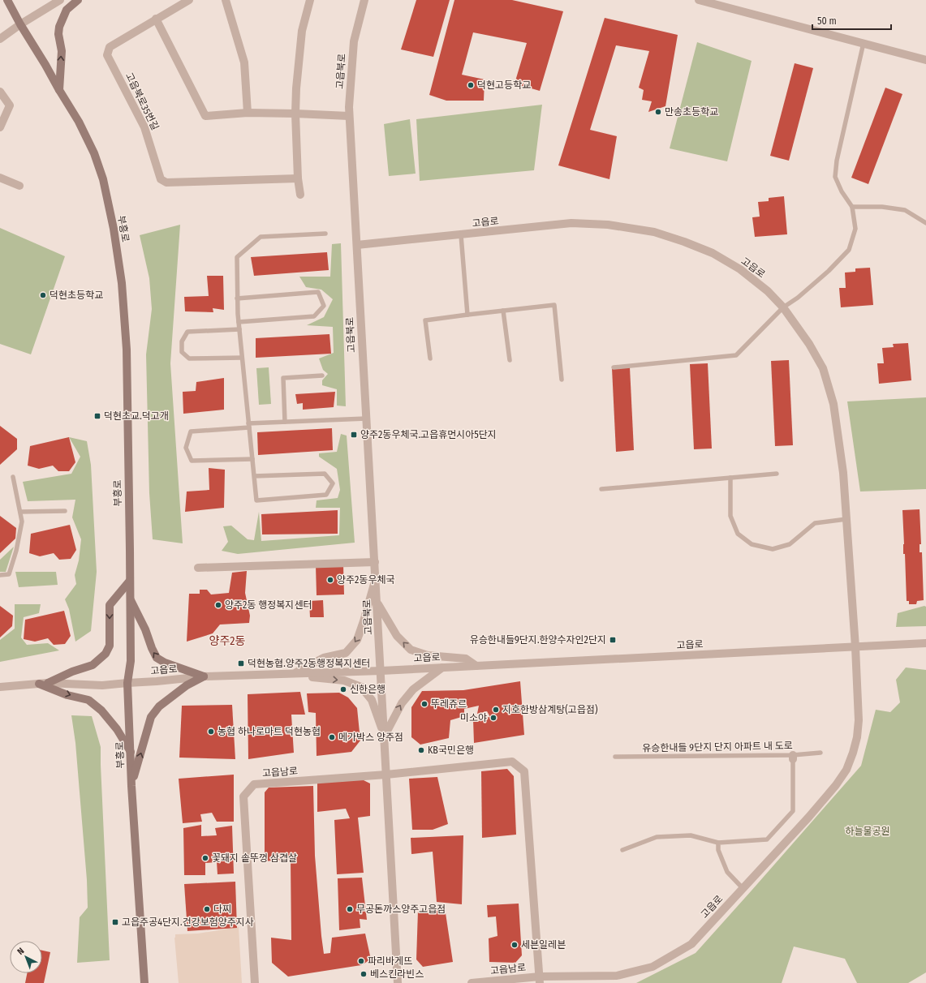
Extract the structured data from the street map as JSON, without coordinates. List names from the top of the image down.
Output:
{
  "streets": {
    "main road": ["부흥로"],
    "street": [
      "고읍북로",
      "고읍북로35번길",
      "고읍로",
      "고읍남로"
    ],
    "lane": ["유승한내들 9단지 단지 아파트 내 도로"]
  },
  "crossings": [
    ["고읍북로", "고읍로"],
    ["고읍로", "부흥로"],
    ["고읍로", "고읍남로"]
  ],
  "districts": ["양주2동"],
  "parks": ["하늘물공원"],
  "places": {
    "other": [
      "덕현고등학교",
      "만송초등학교",
      "덕현초등학교",
      "양주2동우체국",
      "양주2동 행정복지센터",
      "신한은행",
      "뚜레쥬르",
      "지호한방삼계탕(고읍점)",
      "미소야",
      "농협 하나로마트 덕현농협",
      "메가박스 양주점",
      "KB국민은행",
      "꽃돼지 솥뚜껑 삼겹살",
      "다찌",
      "무공돈까스양주고읍점",
      "세븐일레븐",
      "파리바게뜨",
      "베스킨라빈스"
    ],
    "transit": [
      "덕현초교.덕고개",
      "양주2동우체국.고읍휴먼시아5단지",
      "유승한내들9단지.한양수자인2단지",
      "덕현농협.양주2동행정복지센터",
      "고읍주공4단지.건강보험양주지사"
    ]
  },
  "scale_bar": "50 m",
  "north": "top left"
}
